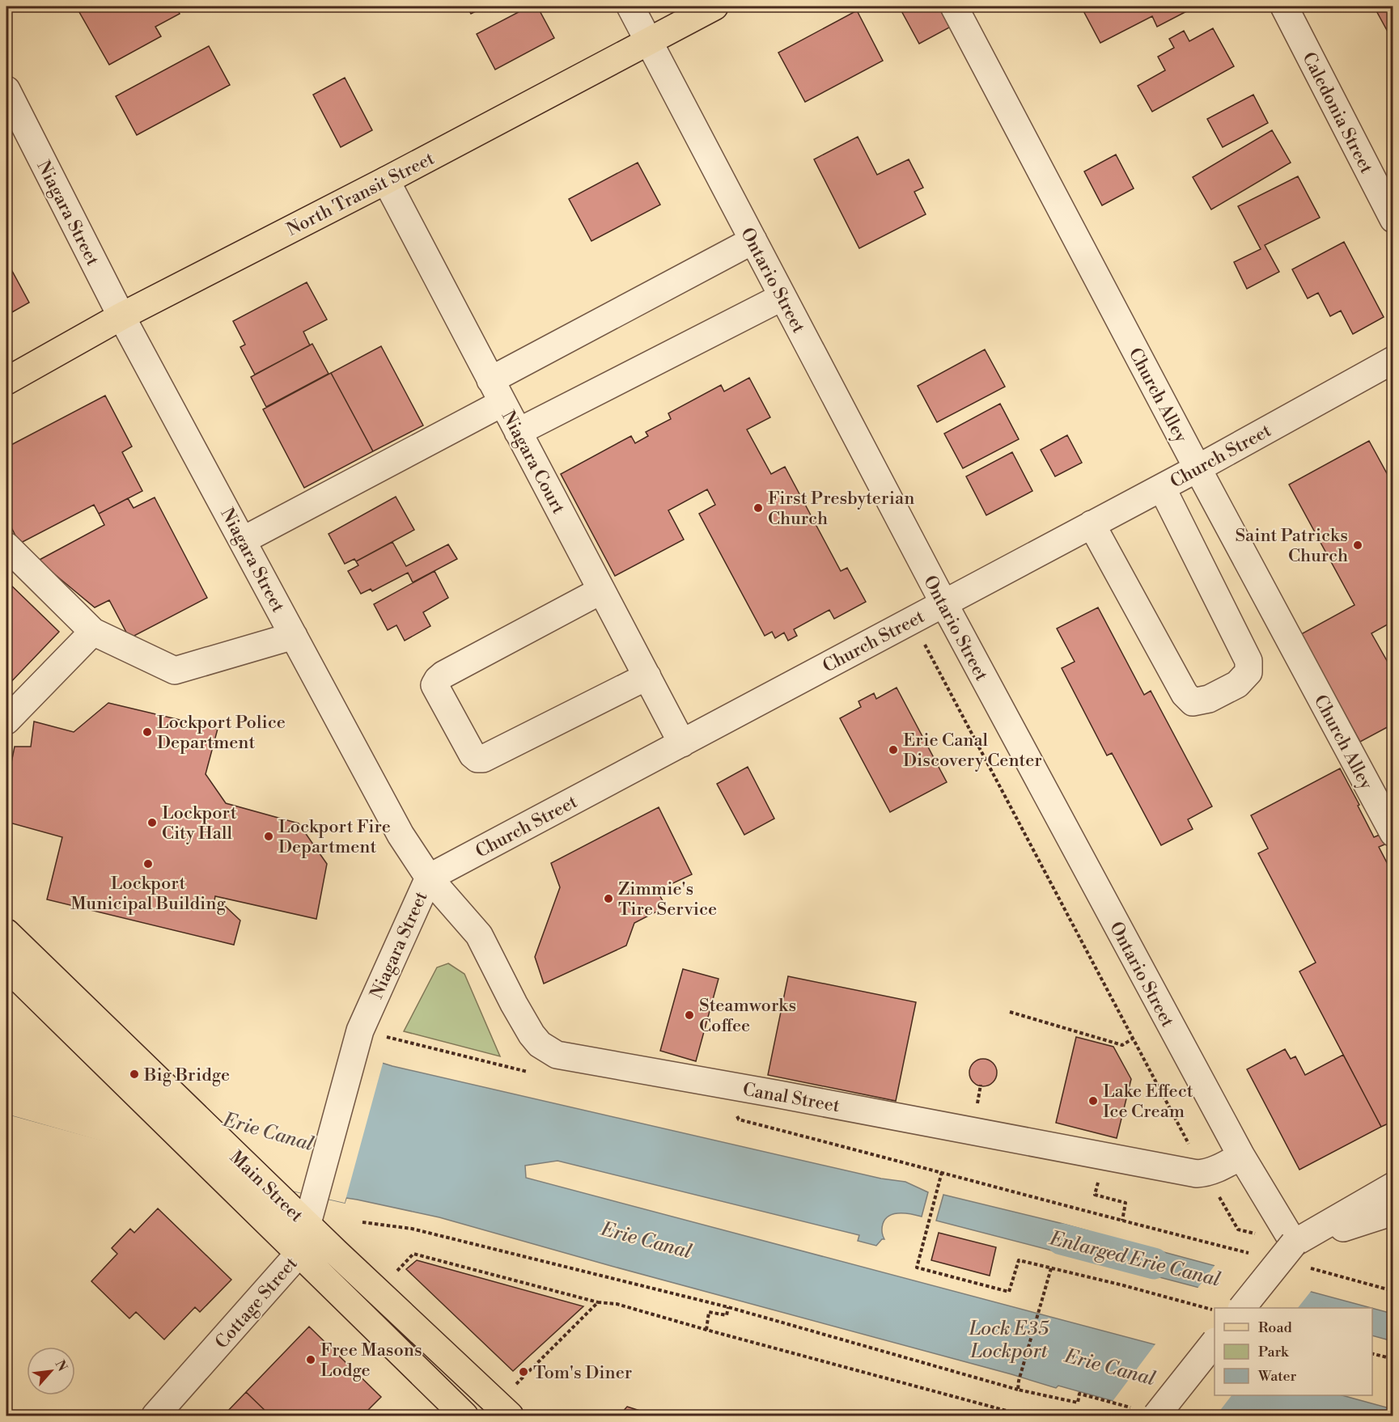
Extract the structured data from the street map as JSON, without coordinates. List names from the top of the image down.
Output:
{
  "streets": {
    "main road": ["North Transit Street", "Main Street"],
    "street": [
      "Caledonia Street",
      "Niagara Street",
      "Ontario Street",
      "Church Alley",
      "Church Street",
      "Niagara Court",
      "Canal Street",
      "Cottage Street"
    ]
  },
  "crossings": [
    ["North Transit Street", "Niagara Street"],
    ["North Transit Street", "Ontario Street"],
    ["North Transit Street", "Niagara Court"],
    ["Niagara Street", "Church Street"],
    ["Niagara Street", "Canal Street"],
    ["Niagara Street", "Cottage Street"],
    ["Ontario Street", "Church Street"],
    ["Church Alley", "Church Street"],
    ["Church Street", "Niagara Court"],
    ["Church Street", "Canal Street"],
    ["Main Street", "Cottage Street"]
  ],
  "water": ["Erie Canal", "Enlarged Erie Canal", "Lock E35 Lockport"],
  "places": [
    "First Presbyterian Church",
    "Saint Patricks Church",
    "Lockport Police Department",
    "Erie Canal Discovery Center",
    "Lockport City Hall",
    "Lockport Fire Department",
    "Lockport Municipal Building",
    "Zimmie's Tire Service",
    "Steamworks Coffee",
    "Big Bridge",
    "Lake Effect Ice Cream",
    "Free Masons Lodge",
    "Tom's Diner"
  ],
  "legend": ["Road", "Park", "Water"],
  "north": "top right"
}
